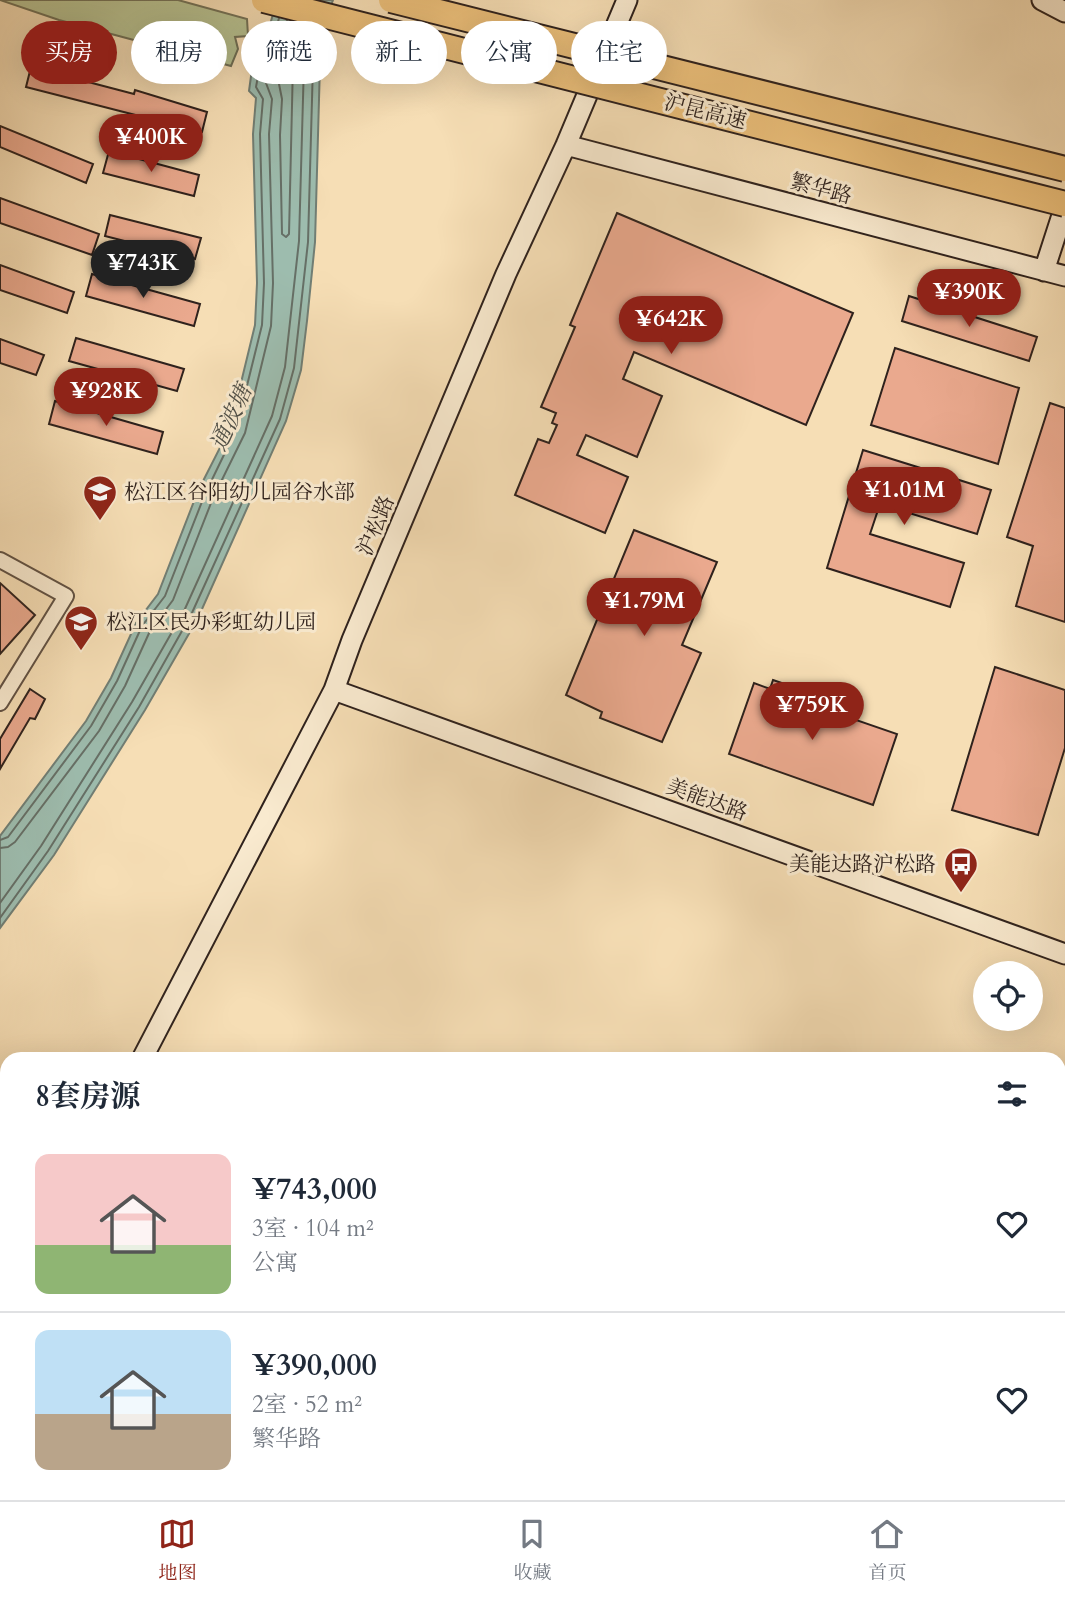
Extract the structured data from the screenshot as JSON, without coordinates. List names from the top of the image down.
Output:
{
  "streets": {
    "highway": ["沪昆高速"],
    "main road": ["繁华路", "沪松路", "美能达路"]
  },
  "crossings": [
    ["繁华路", "沪松路"],
    ["沪松路", "美能达路"]
  ],
  "water": ["通波塘"],
  "places": {
    "school or university": ["松江区谷阳幼儿园谷水部", "松江区民办彩虹幼儿园"],
    "bus stop": ["美能达路沪松路"]
  },
  "page": {
    "chip": [
      "买房",
      "租房",
      "筛选",
      "新上",
      "公寓",
      "住宅"
    ],
    "price": [
      "¥400K",
      "¥743K",
      "¥390K",
      "¥642K",
      "¥928K",
      "¥1.01M",
      "¥1.79M",
      "¥759K"
    ],
    "heading": "8套房源",
    "list": [
      {
        "name": "¥743,000",
        "note": "3室 · 104 m² · 公寓"
      },
      {
        "name": "¥390,000",
        "note": "2室 · 52 m² · 繁华路"
      }
    ],
    "tabs": ["地图", "收藏", "首页"]
  }
}
